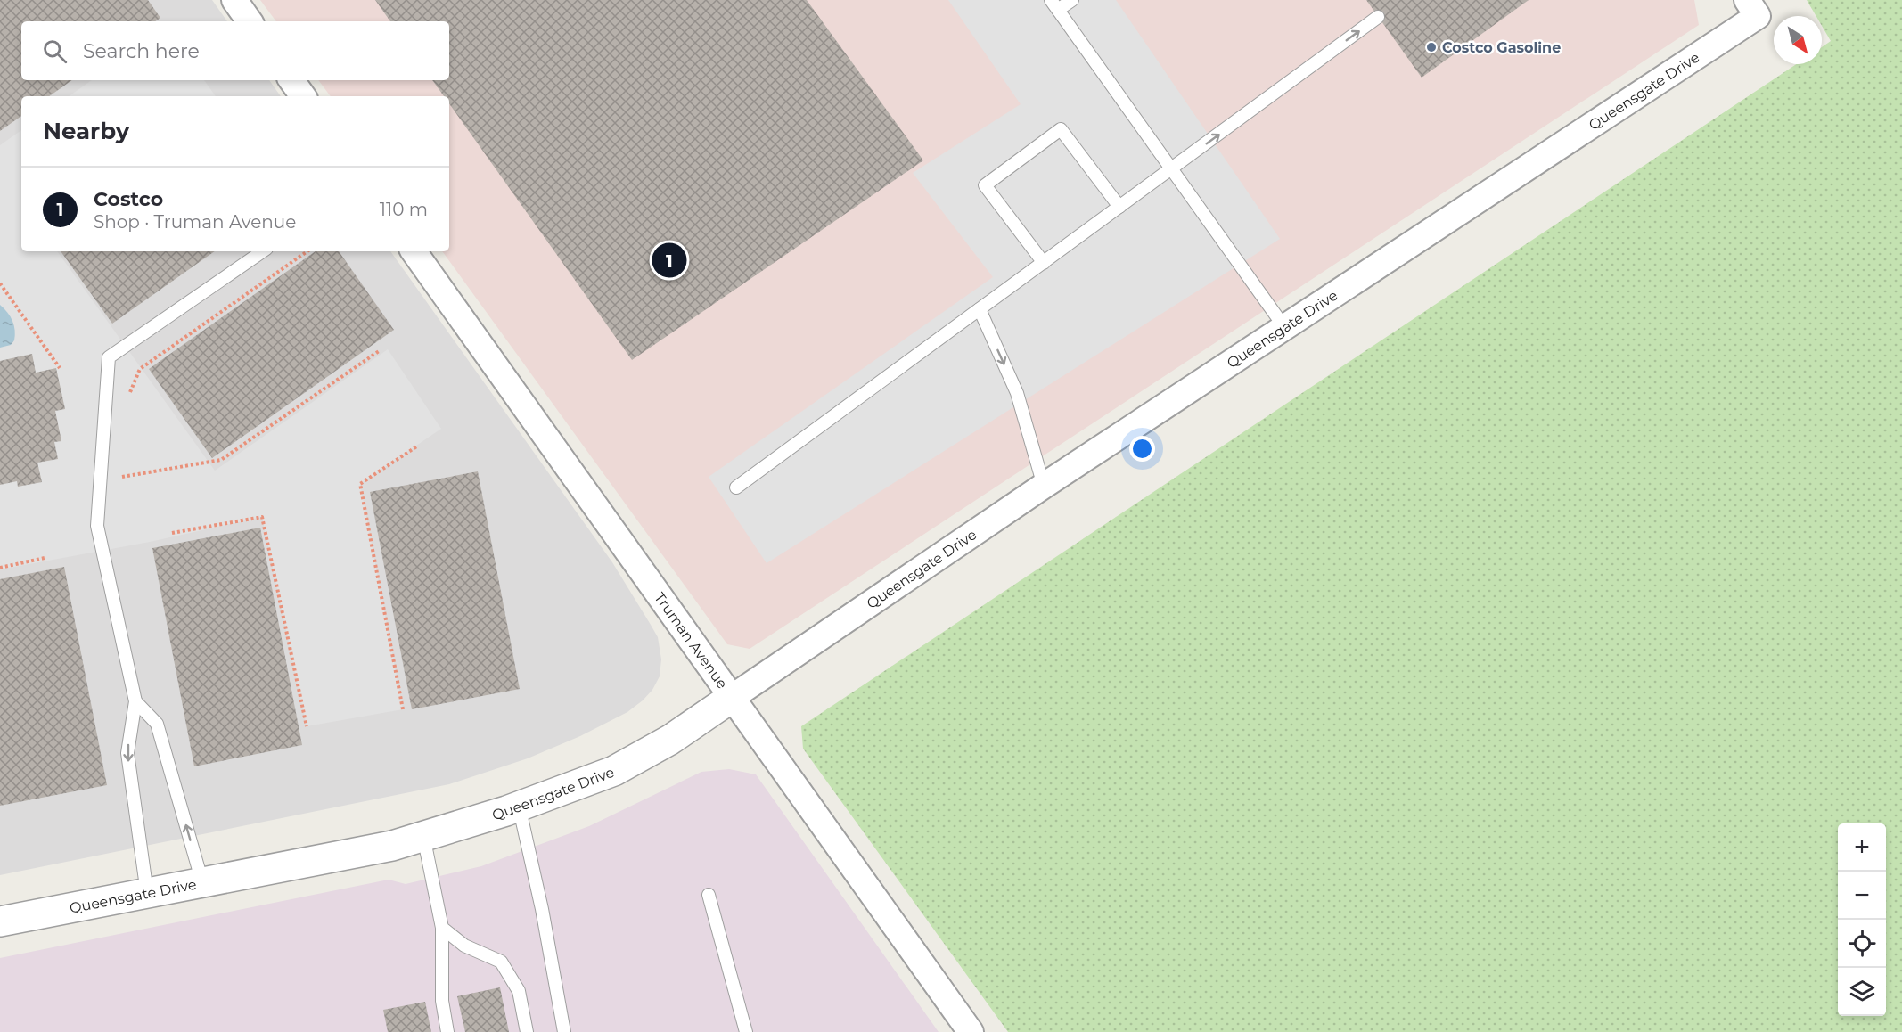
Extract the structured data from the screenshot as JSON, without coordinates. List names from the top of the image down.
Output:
{
  "streets": {
    "street": ["Queensgate Drive", "Truman Avenue"]
  },
  "crossings": [
    ["Queensgate Drive", "Truman Avenue"]
  ],
  "places": ["Costco Gasoline"],
  "north": "bottom right",
  "page": {
    "search": "Search here",
    "heading": "Nearby",
    "list": [
      {
        "mark": "1",
        "name": "Costco",
        "note": "Shop · Truman Avenue",
        "value": "110 m"
      }
    ],
    "pins": "1",
    "map_buttons": ["+", "−"]
  }
}
